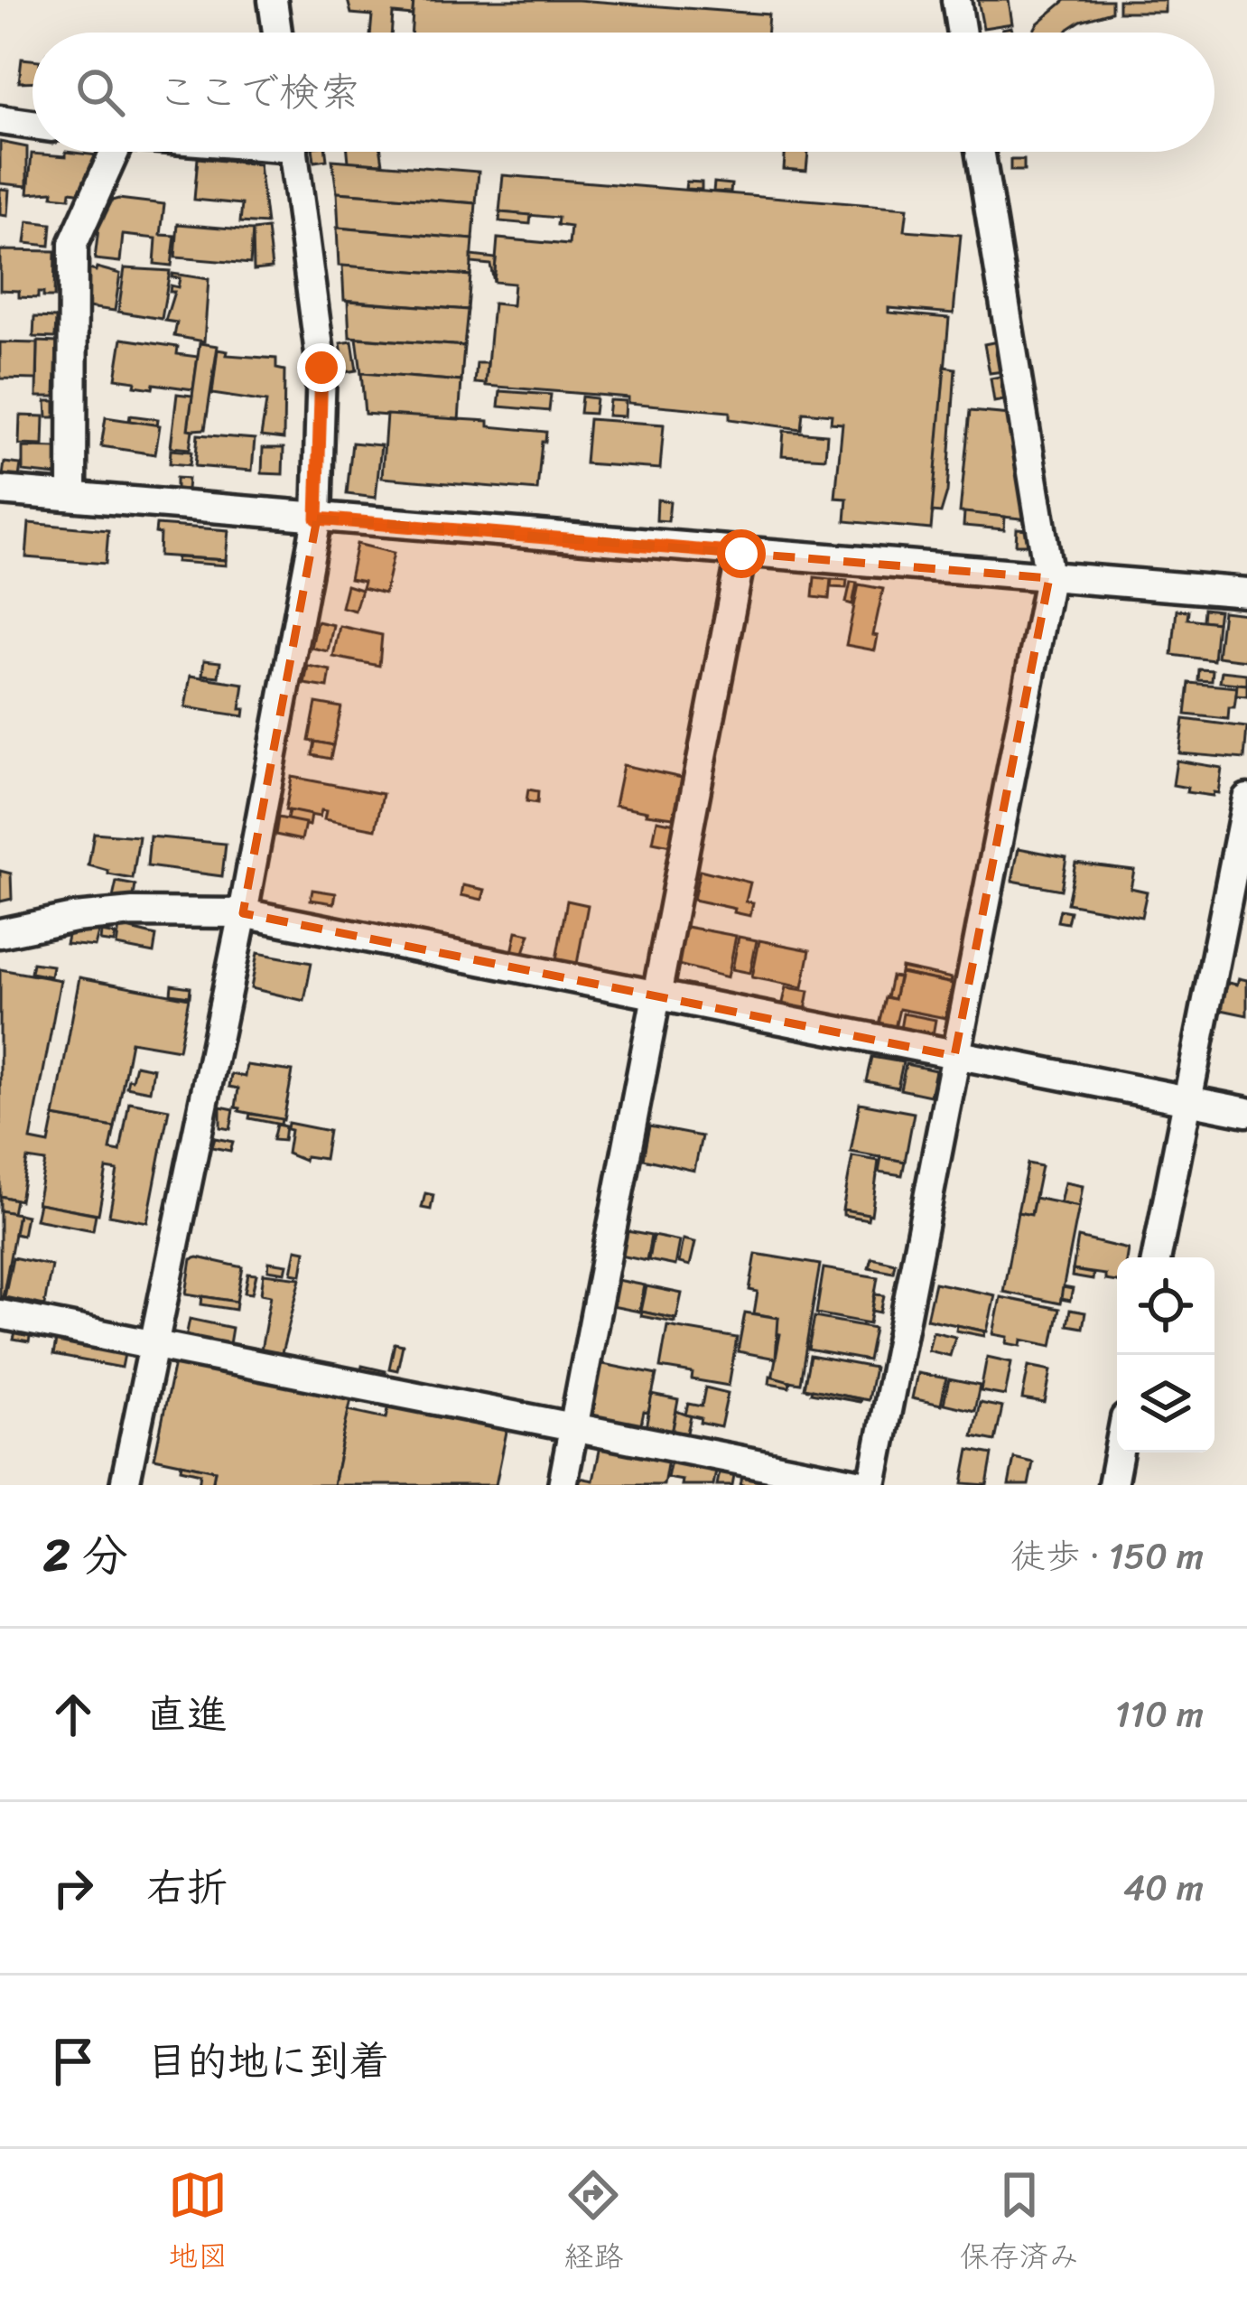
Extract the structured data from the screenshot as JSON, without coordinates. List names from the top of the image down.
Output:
{
  "page": {
    "search": "ここで検索",
    "heading": ["2 分", "徒歩 · 150 m"],
    "list": [
      ["直進", "110 m"],
      ["右折", "40 m"],
      "目的地に到着"
    ],
    "nav": ["地図", "経路", "保存済み"]
  }
}
